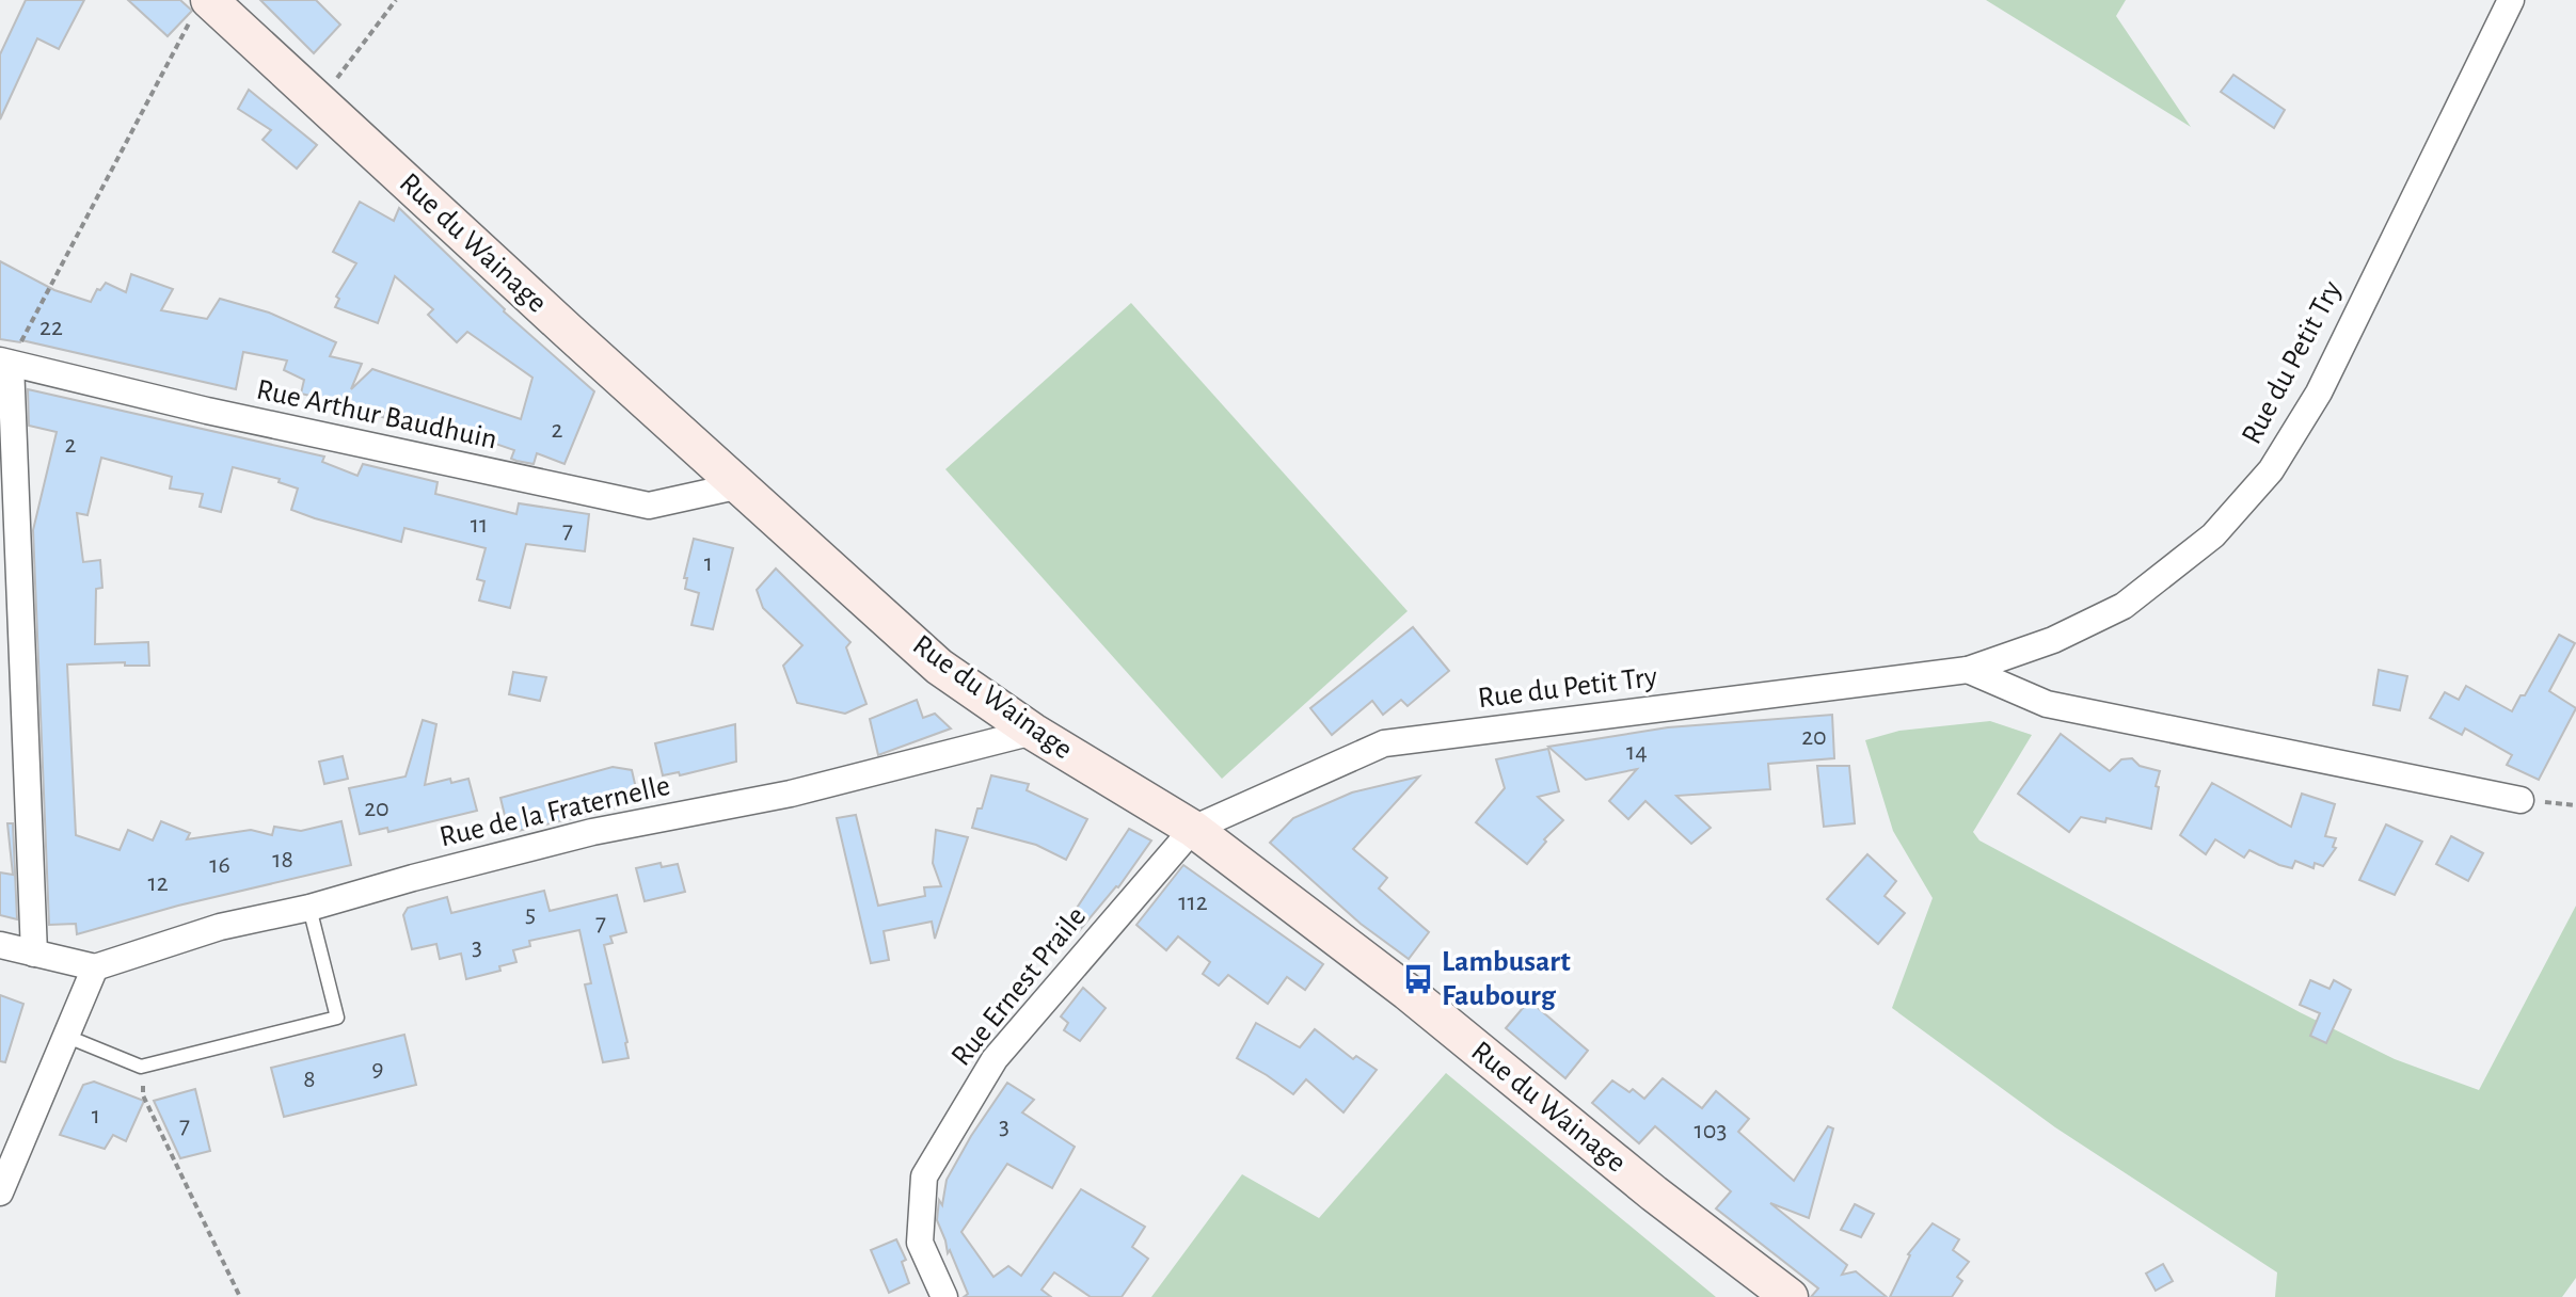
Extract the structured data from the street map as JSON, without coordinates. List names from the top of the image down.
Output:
{
  "streets": {
    "main road": ["Rue du Wainage"],
    "street": [
      "Rue du Petit Try",
      "Rue Arthur Baudhuin",
      "Rue de la Fraternelle",
      "Rue Ernest Praile"
    ]
  },
  "crossings": [
    ["Rue du Wainage", "Rue du Petit Try"],
    ["Rue du Wainage", "Rue Arthur Baudhuin"],
    ["Rue du Wainage", "Rue de la Fraternelle"],
    ["Rue du Wainage", "Rue Ernest Praile"],
    ["Rue du Petit Try", "Rue Ernest Praile"]
  ],
  "places": {
    "bus stop": ["Lambusart Faubourg"]
  },
  "house_numbers": [
    "22",
    "2",
    "2",
    "11",
    "7",
    "1",
    "20",
    "14",
    "20",
    "18",
    "16",
    "12",
    "112",
    "5",
    "7",
    "3",
    "9",
    "8",
    "1",
    "7",
    "3",
    "103"
  ]
}
